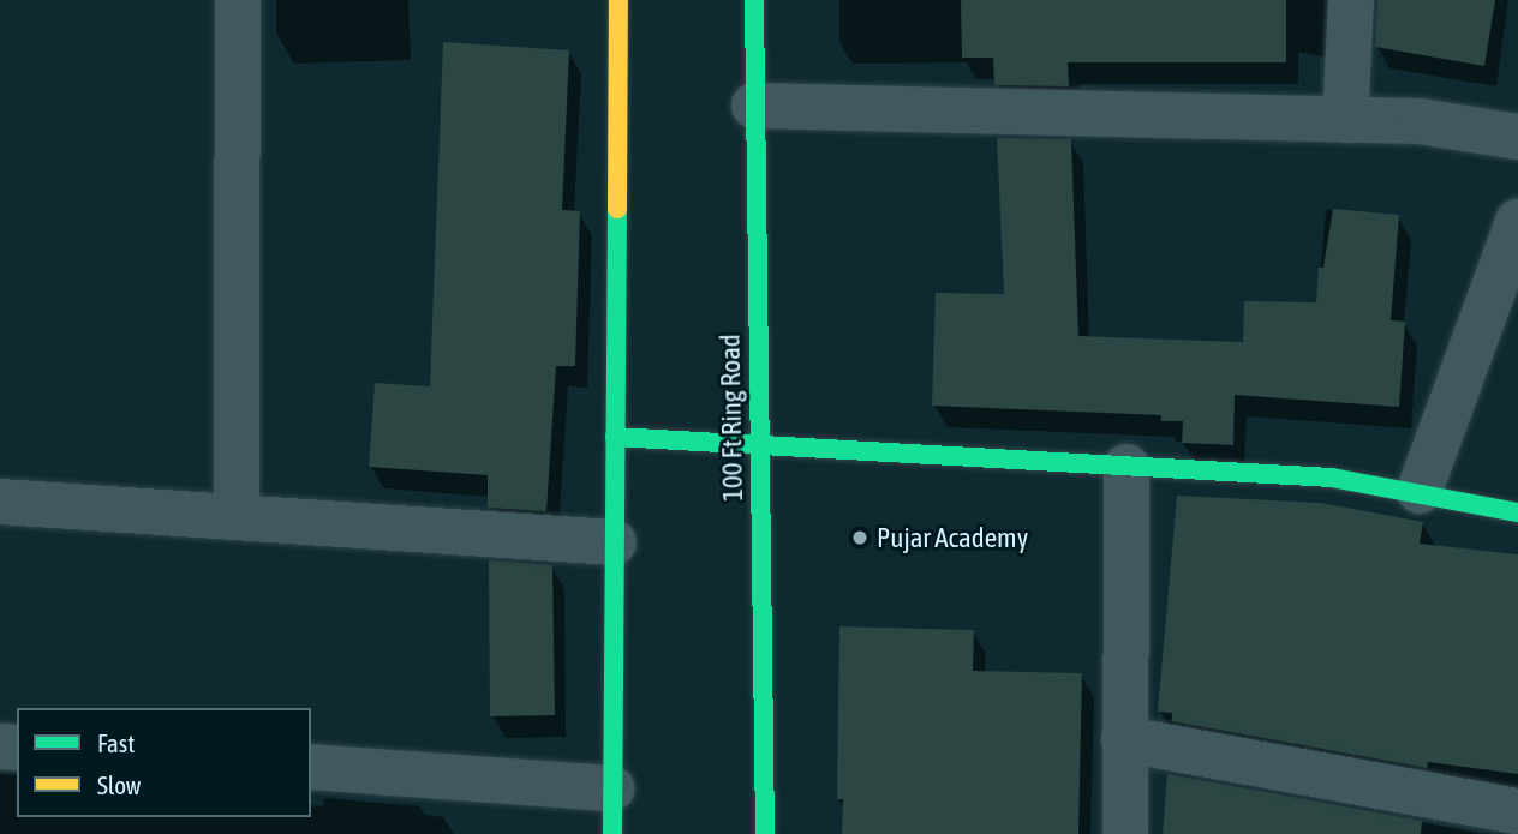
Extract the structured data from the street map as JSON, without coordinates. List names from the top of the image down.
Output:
{
  "streets": {
    "main road": ["100 Ft Ring Road"]
  },
  "places": ["Pujar Academy"],
  "legend": ["Fast", "Slow"]
}
